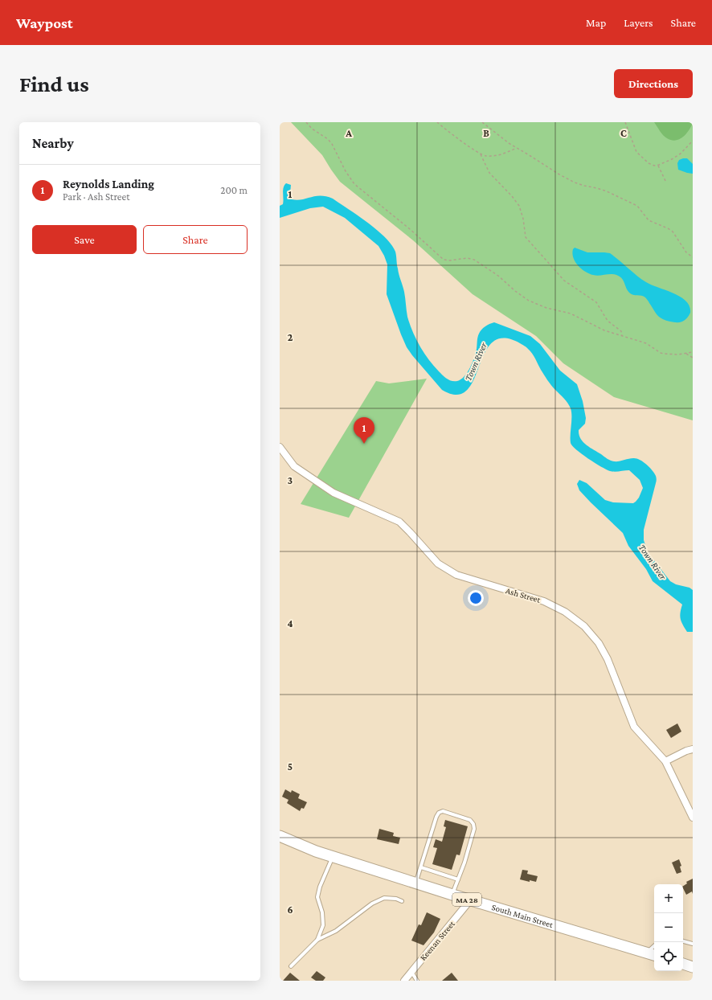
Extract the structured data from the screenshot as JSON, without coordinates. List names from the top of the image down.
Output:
{
  "streets": {
    "main road": ["MA 28", "South Main Street"],
    "street": ["Ash Street", "Keenan Street"]
  },
  "crossings": [
    ["South Main Street", "Keenan Street"]
  ],
  "water": ["Town River"],
  "page": {
    "header": "Waypost",
    "nav": ["Map", "Layers", "Share"],
    "buttons": [
      "Directions",
      ["Save", "Share"]
    ],
    "title": "Find us",
    "heading": "Nearby",
    "list": [
      {
        "mark": "1",
        "name": "Reynolds Landing",
        "note": "Park · Ash Street",
        "value": "200 m"
      }
    ],
    "pins": "1",
    "map_buttons": ["+", "−"]
  },
  "grid": {
    "columns": ["A", "B", "C"],
    "rows": [
      "1",
      "2",
      "3",
      "4",
      "5",
      "6"
    ]
  }
}
